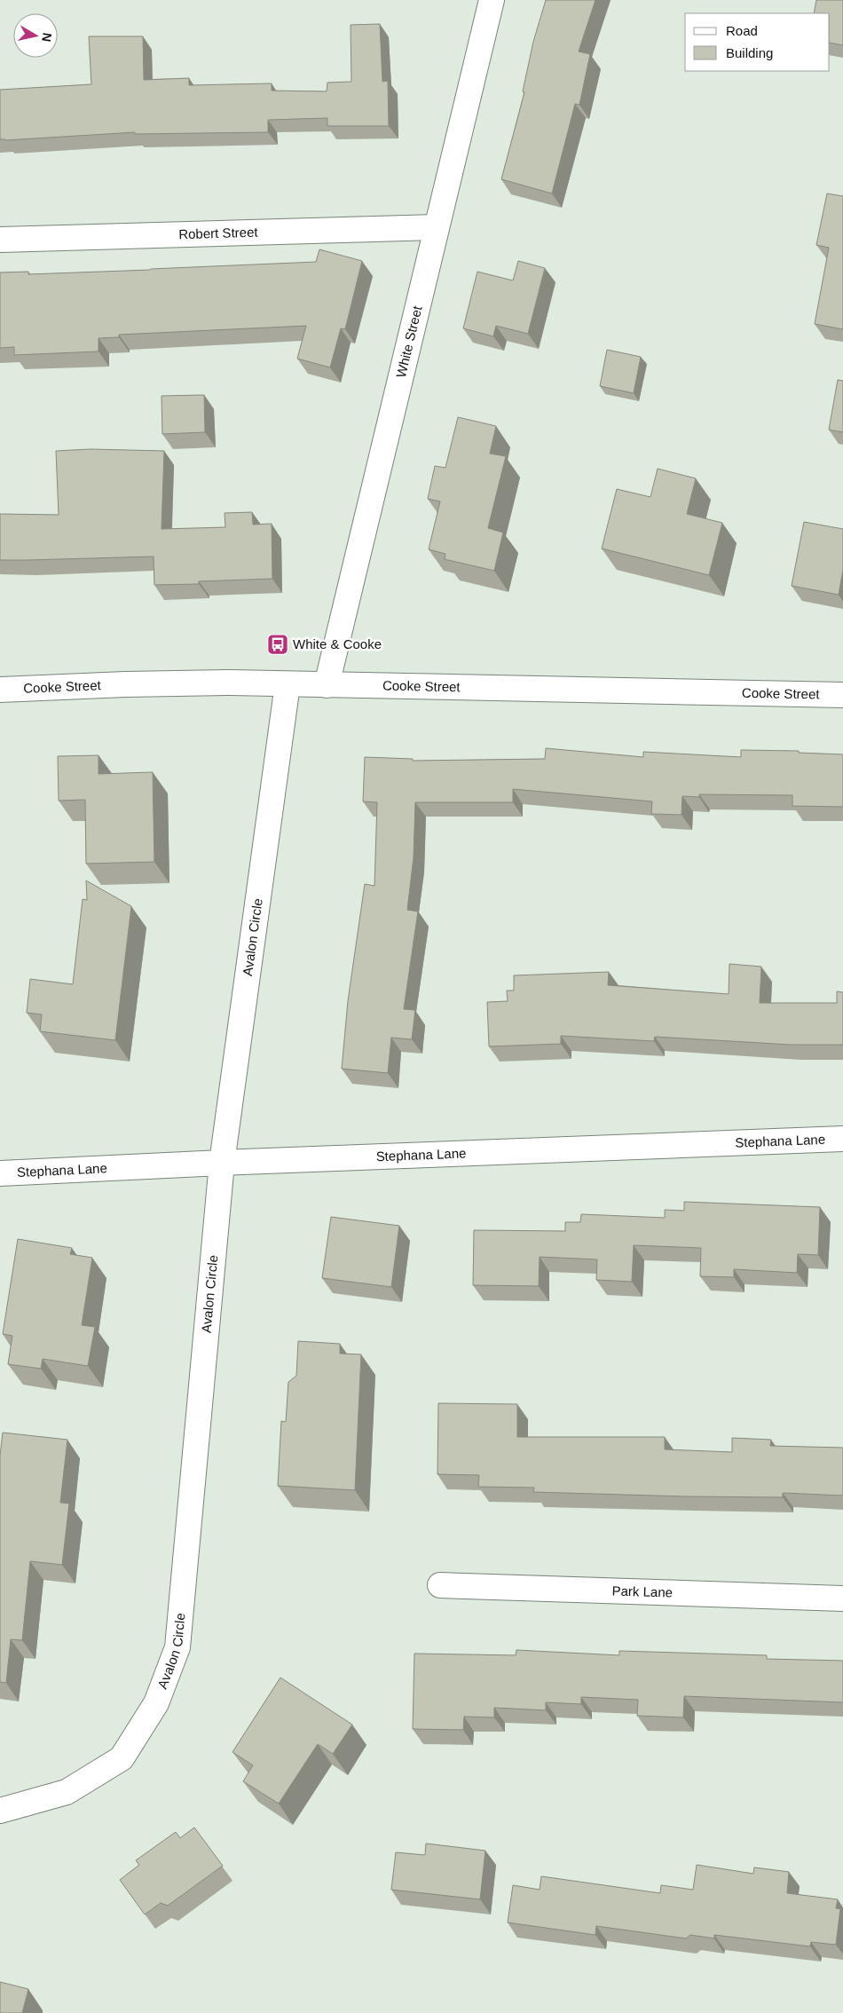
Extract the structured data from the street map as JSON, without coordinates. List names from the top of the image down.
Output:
{
  "streets": {
    "street": [
      "Robert Street",
      "White Street",
      "Cooke Street",
      "Avalon Circle",
      "Stephana Lane",
      "Park Lane"
    ]
  },
  "crossings": [
    ["Robert Street", "White Street"],
    ["White Street", "Cooke Street"],
    ["Cooke Street", "Avalon Circle"],
    ["Avalon Circle", "Stephana Lane"]
  ],
  "places": {
    "bus stop": ["White & Cooke"]
  },
  "legend": ["Road", "Building"],
  "north": "right"
}
